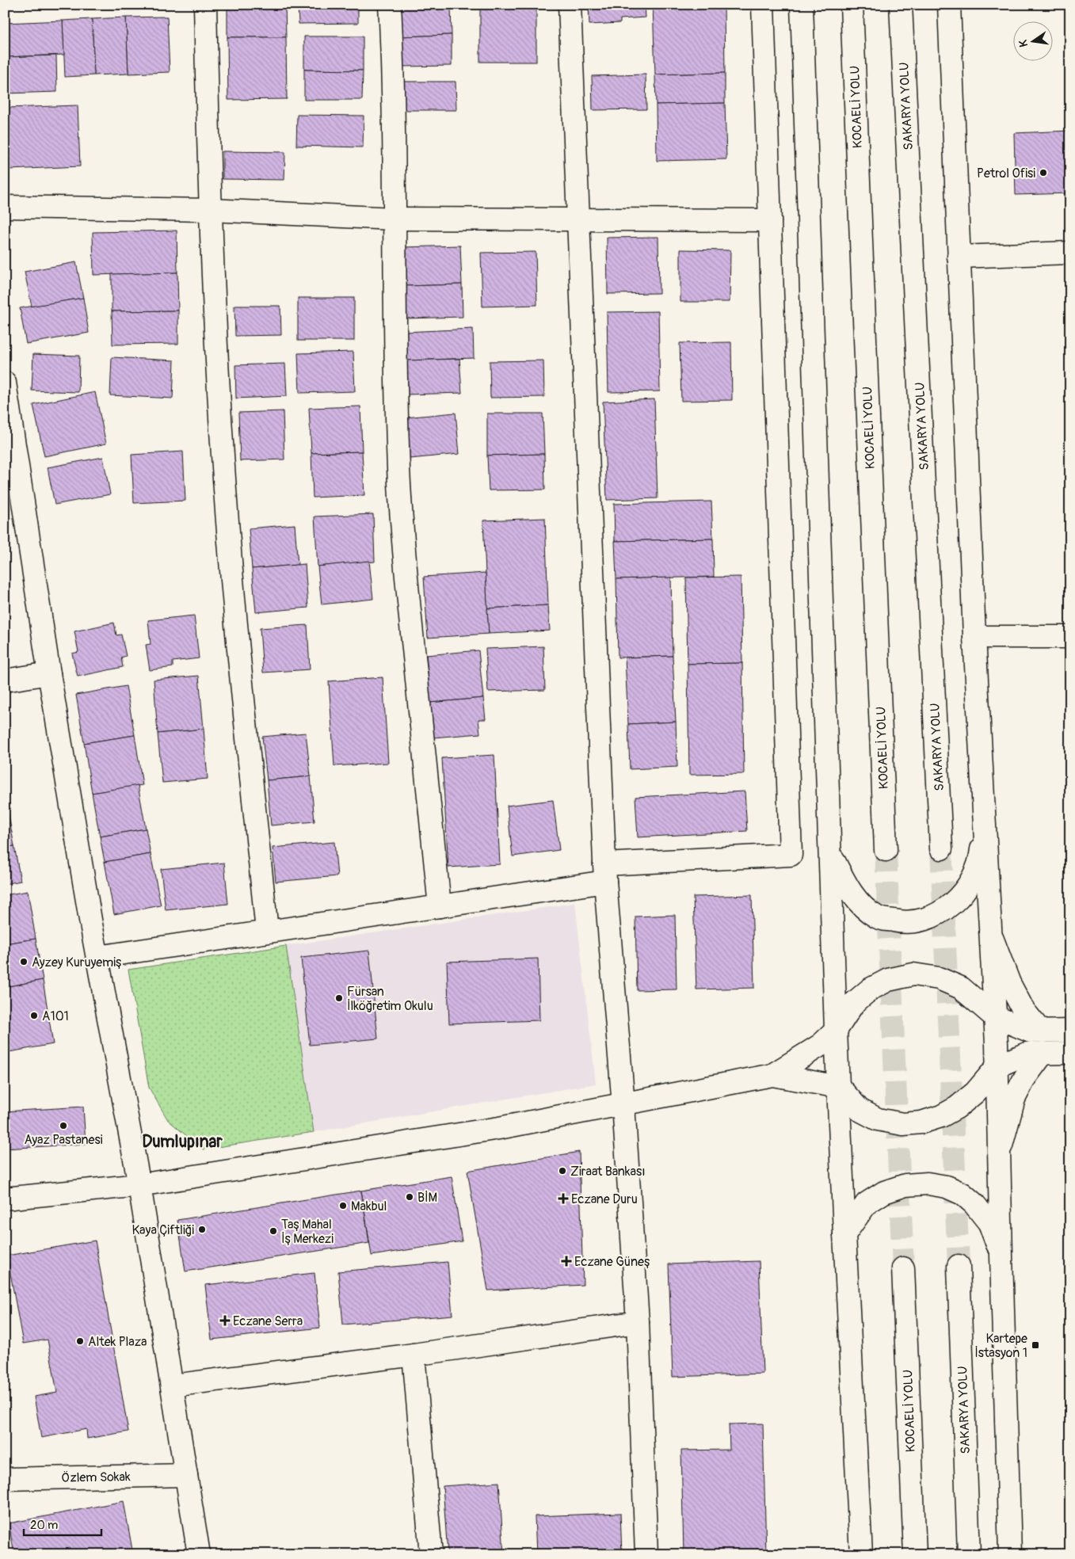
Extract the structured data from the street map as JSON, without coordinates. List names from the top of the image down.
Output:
{
  "streets": {
    "main road": ["SAKARYA YOLU", "KOCAELİ YOLU", "Özlem Sokak"]
  },
  "districts": ["Dumlupınar"],
  "places": {
    "other": [
      "Petrol Ofisi",
      "Ayzey Kuruyemiş",
      "Fürsan İlköğretim Okulu",
      "A101",
      "Ayaz Pastanesi",
      "Ziraat Bankası",
      "BİM",
      "Makbul",
      "Kaya Çiftliği",
      "Taş Mahal İş Merkezi",
      "Altek Plaza"
    ],
    "health": ["Eczane Duru", "Eczane Güneş", "Eczane Serra"],
    "transit": ["Kartepe İstasyon 1"]
  },
  "scale_bar": "20 m",
  "north": "left"
}
